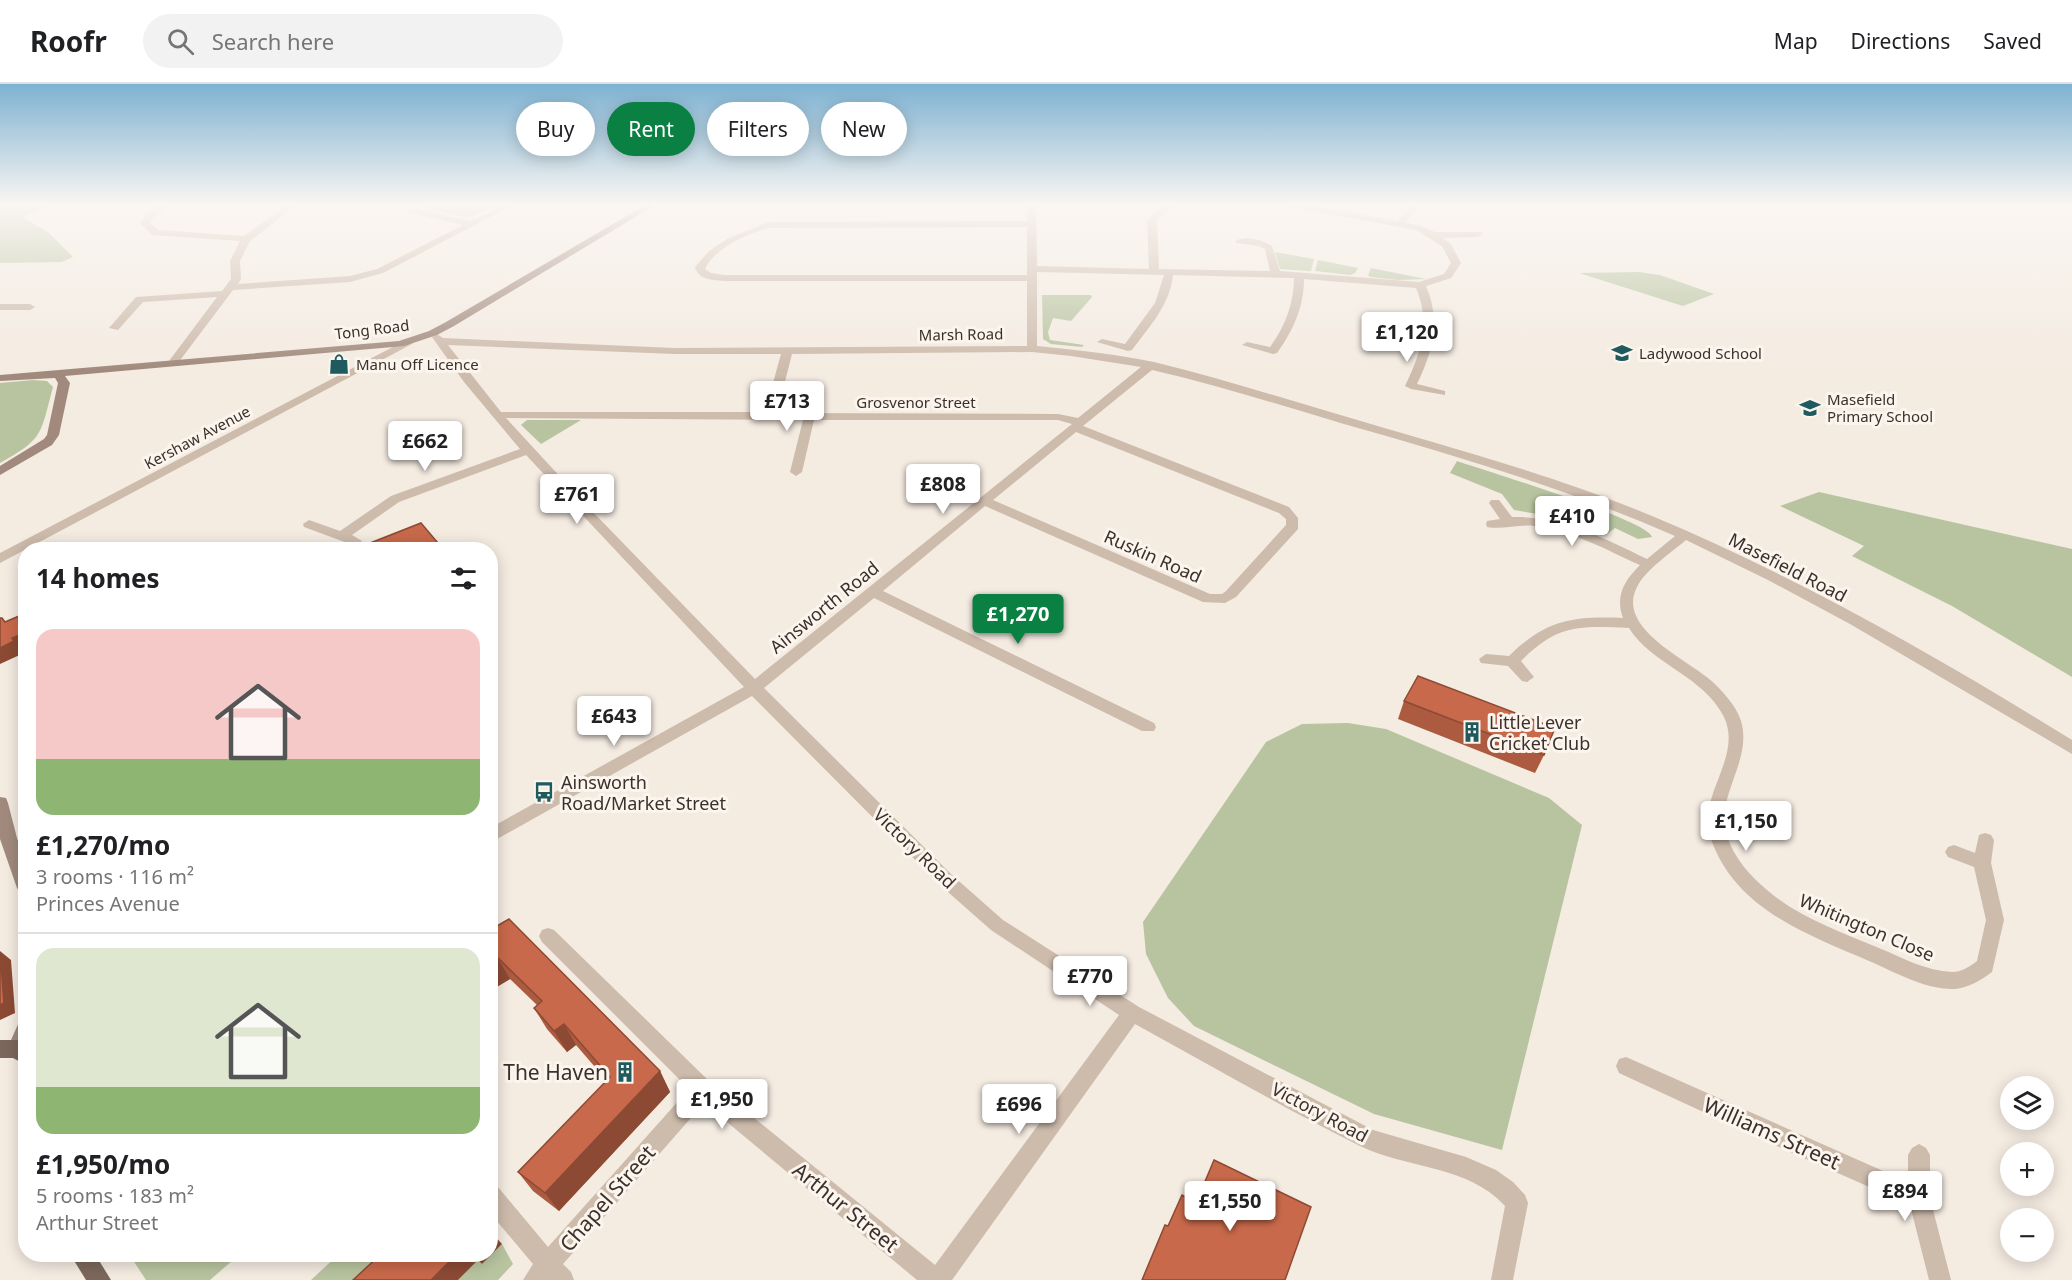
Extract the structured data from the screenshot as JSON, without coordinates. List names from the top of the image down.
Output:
{
  "streets": {
    "street": [
      "Tong Road",
      "Marsh Road",
      "Grosvenor Street",
      "Kershaw Avenue",
      "Ruskin Road",
      "Masefield Road",
      "Ainsworth Road",
      "Victory Road",
      "Whitington Close",
      "Williams Street",
      "Chapel Street",
      "Arthur Street"
    ]
  },
  "crossings": [
    ["Tong Road", "Marsh Road"],
    ["Tong Road", "Kershaw Avenue"],
    ["Tong Road", "Victory Road"],
    ["Marsh Road", "Masefield Road"],
    ["Marsh Road", "Ainsworth Road"],
    ["Marsh Road", "Victory Road"],
    ["Grosvenor Street", "Ruskin Road"],
    ["Grosvenor Street", "Ainsworth Road"],
    ["Grosvenor Street", "Victory Road"],
    ["Ruskin Road", "Ainsworth Road"],
    ["Ainsworth Road", "Victory Road"],
    ["Chapel Street", "Arthur Street"]
  ],
  "places": {
    "school or university": ["Ladywood School", "Masefield Primary School"],
    "shop": ["Manu Off Licence"],
    "building": ["Little Lever Cricket Club", "The Haven"],
    "bus stop": ["Ainsworth Road/Market Street"]
  },
  "page": {
    "header": "Roofr",
    "search": "Search here",
    "nav": ["Map", "Directions", "Saved"],
    "chip": [
      "Buy",
      "Rent",
      "Filters",
      "New"
    ],
    "price": [
      "£1,120",
      "£713",
      "£662",
      "£808",
      "£761",
      "£410",
      "£1,270",
      "£643",
      "£1,150",
      "£770",
      "£1,950",
      "£696",
      "£894",
      "£1,550"
    ],
    "heading": "14 homes",
    "list": [
      {
        "name": "£1,270/mo",
        "note": "3 rooms · 116 m² · Princes Avenue"
      },
      {
        "name": "£1,950/mo",
        "note": "5 rooms · 183 m² · Arthur Street"
      }
    ],
    "map_buttons": ["+", "−"]
  }
}
